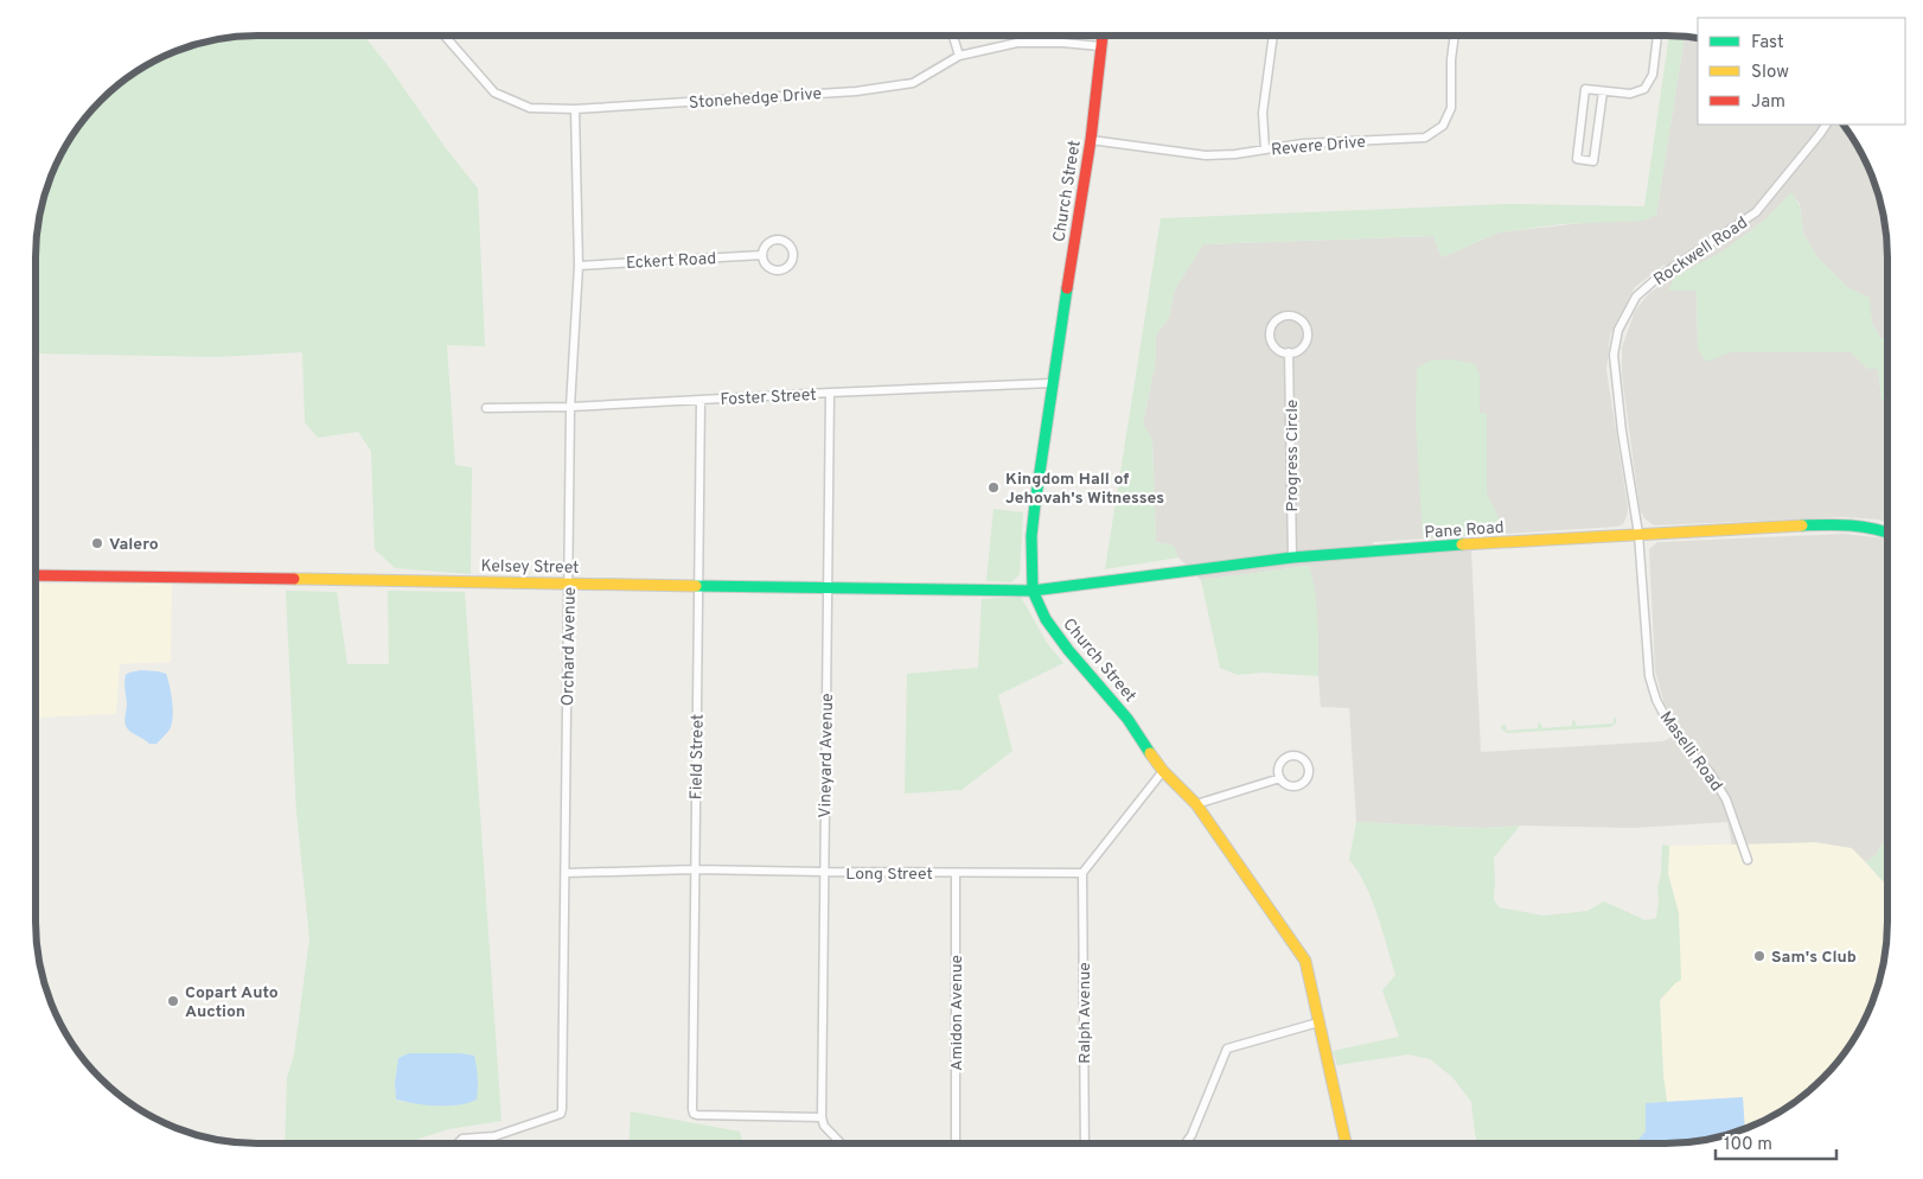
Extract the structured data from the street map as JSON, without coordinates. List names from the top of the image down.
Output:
{
  "streets": {
    "street": [
      "Stonehedge Drive",
      "Revere Drive",
      "Church Street",
      "Rockwell Road",
      "Eckert Road",
      "Foster Street",
      "Progress Circle",
      "Pane Road",
      "Kelsey Street",
      "Orchard Avenue",
      "Maselli Road",
      "Vineyard Avenue",
      "Field Street",
      "Long Street",
      "Amidon Avenue",
      "Ralph Avenue"
    ]
  },
  "crossings": [
    ["Stonehedge Drive", "Church Street"],
    ["Stonehedge Drive", "Orchard Avenue"],
    ["Revere Drive", "Church Street"],
    ["Church Street", "Foster Street"],
    ["Church Street", "Pane Road"],
    ["Church Street", "Kelsey Street"],
    ["Rockwell Road", "Pane Road"],
    ["Rockwell Road", "Maselli Road"],
    ["Eckert Road", "Orchard Avenue"],
    ["Foster Street", "Orchard Avenue"],
    ["Foster Street", "Vineyard Avenue"],
    ["Foster Street", "Field Street"],
    ["Progress Circle", "Pane Road"],
    ["Pane Road", "Kelsey Street"],
    ["Pane Road", "Maselli Road"],
    ["Kelsey Street", "Orchard Avenue"],
    ["Kelsey Street", "Vineyard Avenue"],
    ["Kelsey Street", "Field Street"],
    ["Orchard Avenue", "Long Street"],
    ["Vineyard Avenue", "Field Street"],
    ["Vineyard Avenue", "Long Street"],
    ["Field Street", "Long Street"],
    ["Long Street", "Amidon Avenue"],
    ["Long Street", "Ralph Avenue"]
  ],
  "places": [
    "Kingdom Hall of Jehovah's Witnesses",
    "Valero",
    "Sam's Club",
    "Copart Auto Auction"
  ],
  "legend": ["Fast", "Slow", "Jam"],
  "scale_bar": "100 m"
}
